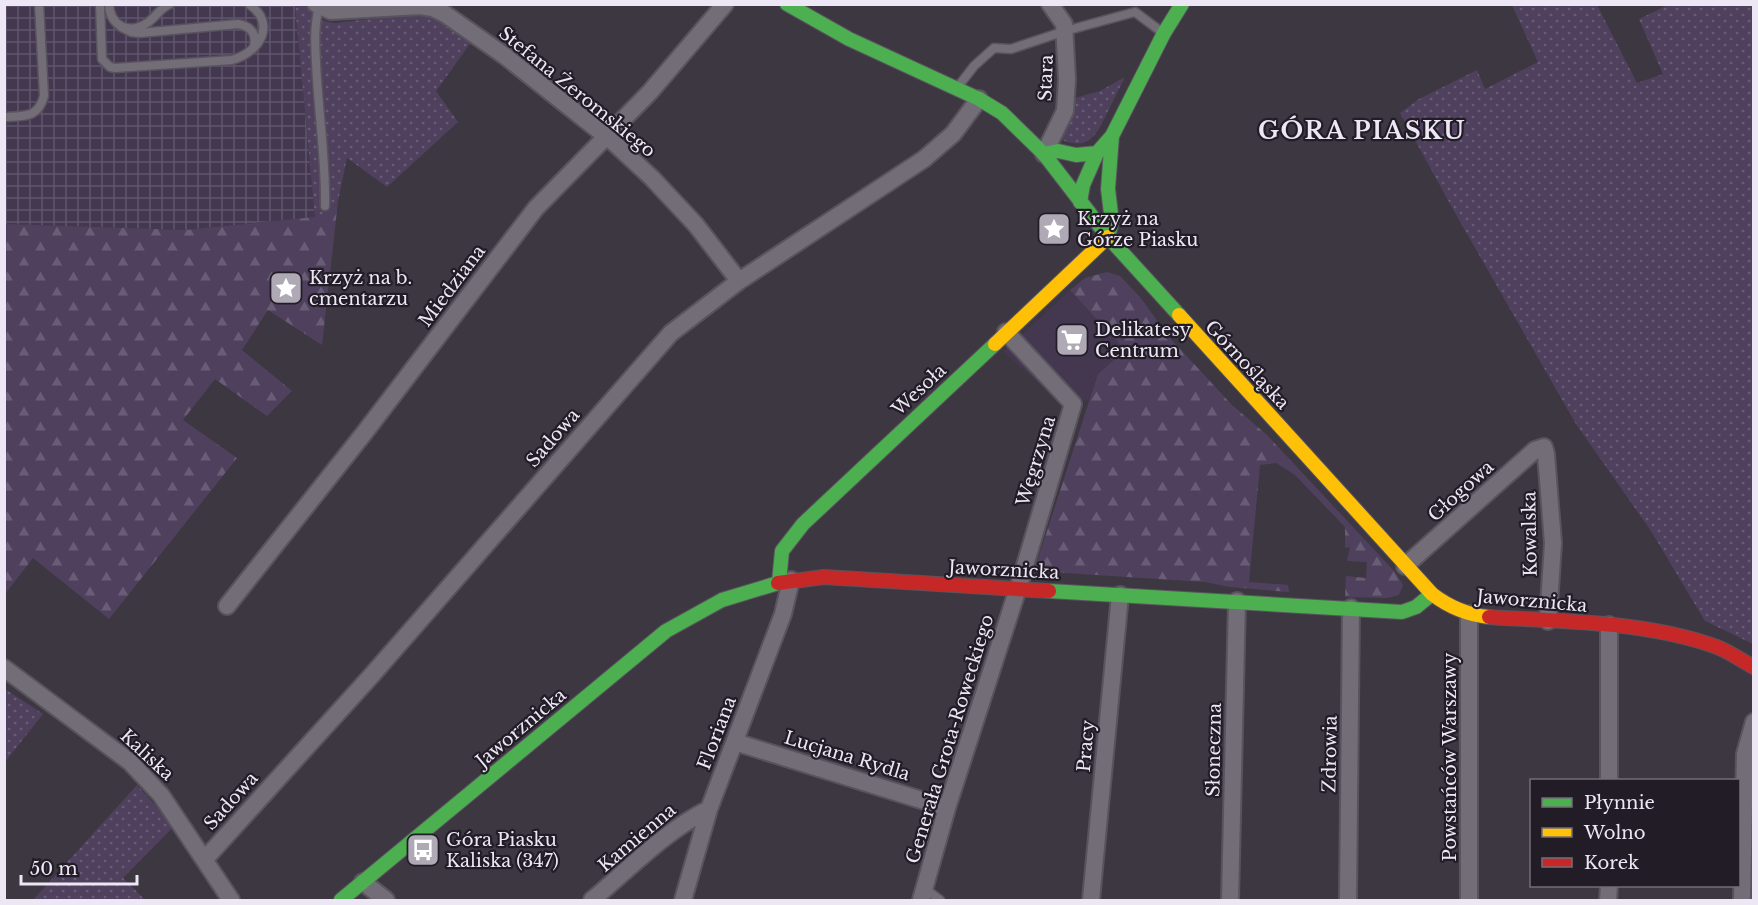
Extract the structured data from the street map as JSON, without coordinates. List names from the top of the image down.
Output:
{
  "streets": {
    "street": [
      "Stara",
      "Stefana Żeromskiego",
      "Miedziana",
      "Górnośląska",
      "Wesoła",
      "Sadowa",
      "Węgrzyna",
      "Głogowa",
      "Kowalska",
      "Jaworznicka",
      "Floriana",
      "Generała Grota-Roweckiego",
      "Pracy",
      "Słoneczna",
      "Zdrowia",
      "Kaliska",
      "Lucjana Rydla",
      "Powstańców Warszawy",
      "Kamienna"
    ]
  },
  "crossings": [
    ["Stara", "Górnośląska"],
    ["Stefana Żeromskiego", "Miedziana"],
    ["Stefana Żeromskiego", "Sadowa"],
    ["Górnośląska", "Wesoła"],
    ["Górnośląska", "Sadowa"],
    ["Górnośląska", "Głogowa"],
    ["Górnośląska", "Jaworznicka"],
    ["Wesoła", "Węgrzyna"],
    ["Wesoła", "Jaworznicka"],
    ["Wesoła", "Floriana"],
    ["Sadowa", "Kaliska"],
    ["Węgrzyna", "Jaworznicka"],
    ["Węgrzyna", "Generała Grota-Roweckiego"],
    ["Głogowa", "Kowalska"],
    ["Kowalska", "Jaworznicka"],
    ["Jaworznicka", "Floriana"],
    ["Jaworznicka", "Generała Grota-Roweckiego"],
    ["Jaworznicka", "Pracy"],
    ["Jaworznicka", "Słoneczna"],
    ["Jaworznicka", "Zdrowia"],
    ["Jaworznicka", "Powstańców Warszawy"],
    ["Floriana", "Lucjana Rydla"],
    ["Floriana", "Kamienna"],
    ["Generała Grota-Roweckiego", "Lucjana Rydla"]
  ],
  "districts": ["GÓRA PIASKU"],
  "places": {
    "place": ["Krzyż na Górze Piasku", "Krzyż na b. cmentarzu"],
    "supermarket": ["Delikatesy Centrum"],
    "bus stop": ["Góra Piasku Kaliska (347)"]
  },
  "legend": ["Płynnie", "Wolno", "Korek"],
  "scale_bar": "50 m"
}
